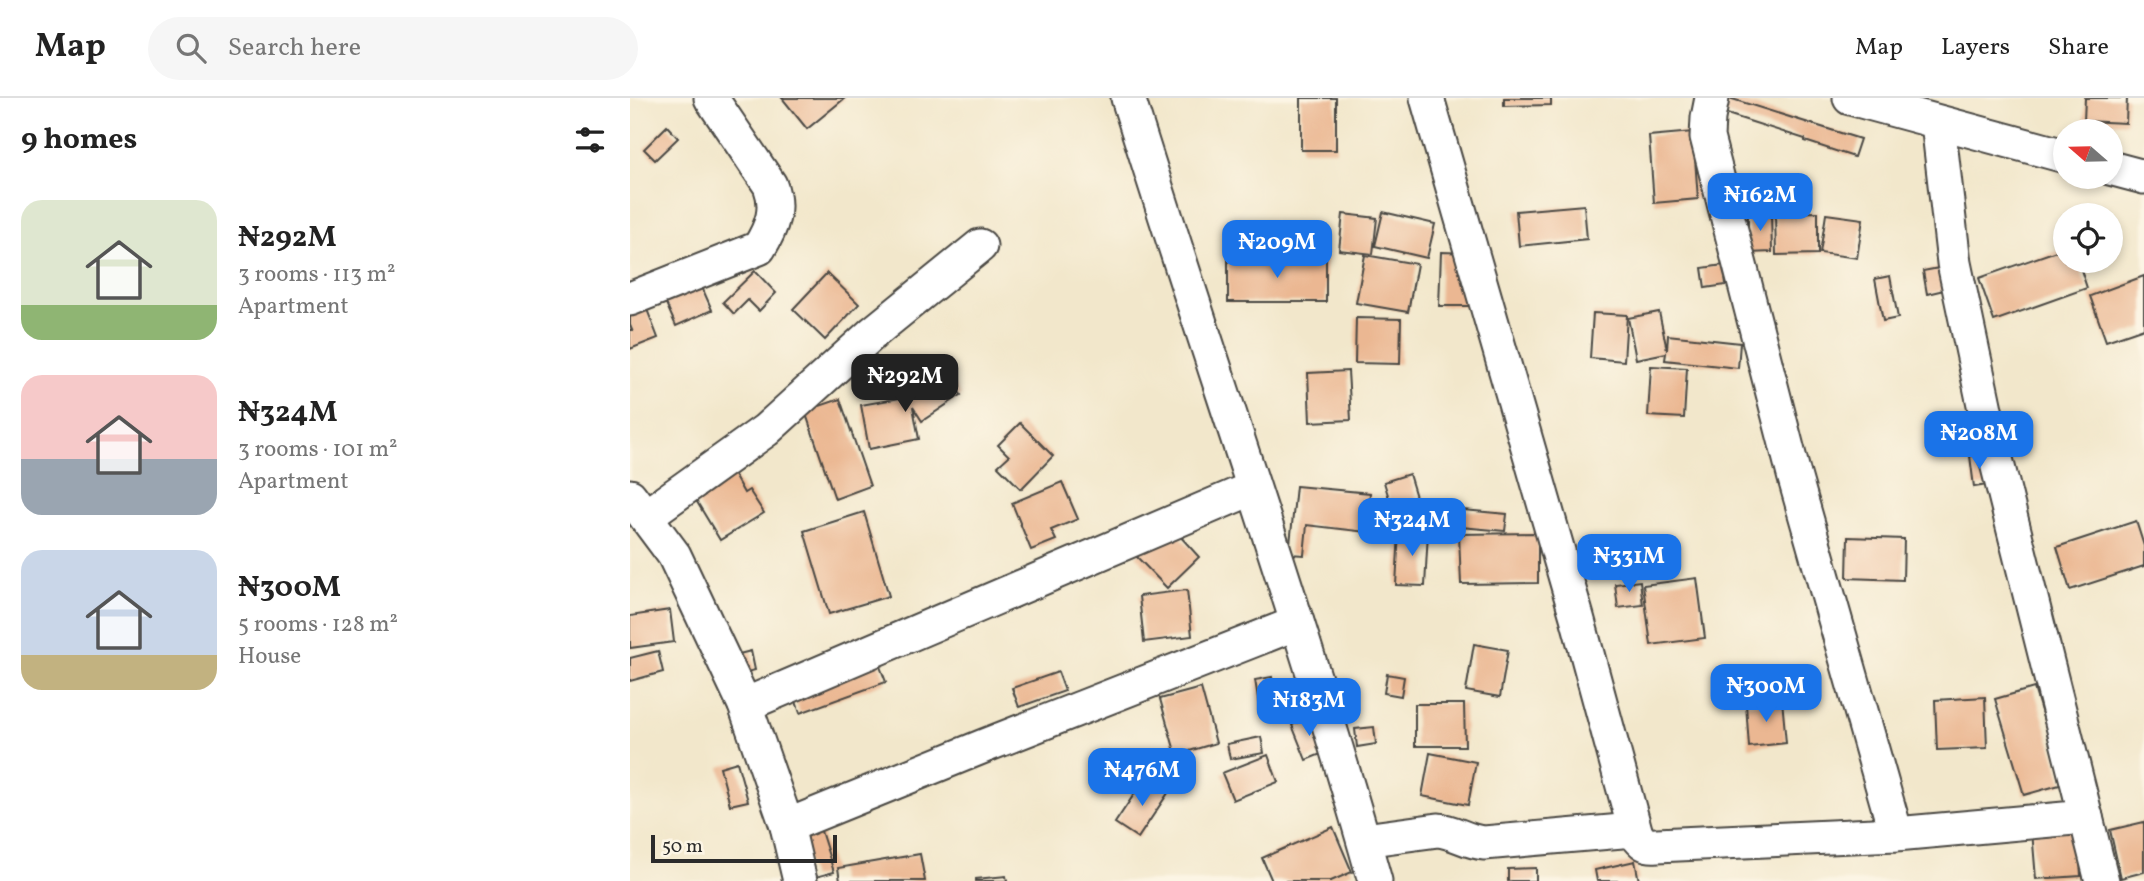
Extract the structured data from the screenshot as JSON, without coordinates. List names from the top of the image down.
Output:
{
  "scale_bar": "50 m",
  "north": "left",
  "page": {
    "header": "Map",
    "search": "Search here",
    "nav": ["Map", "Layers", "Share"],
    "heading": "9 homes",
    "price": [
      "₦162M",
      "₦209M",
      "₦292M",
      "₦208M",
      "₦324M",
      "₦331M",
      "₦300M",
      "₦183M",
      "₦476M"
    ],
    "list": [
      {
        "name": "₦292M",
        "note": "3 rooms · 113 m² · Apartment"
      },
      {
        "name": "₦324M",
        "note": "3 rooms · 101 m² · Apartment"
      },
      {
        "name": "₦300M",
        "note": "5 rooms · 128 m² · House"
      }
    ],
    "scale": "50 m"
  }
}
